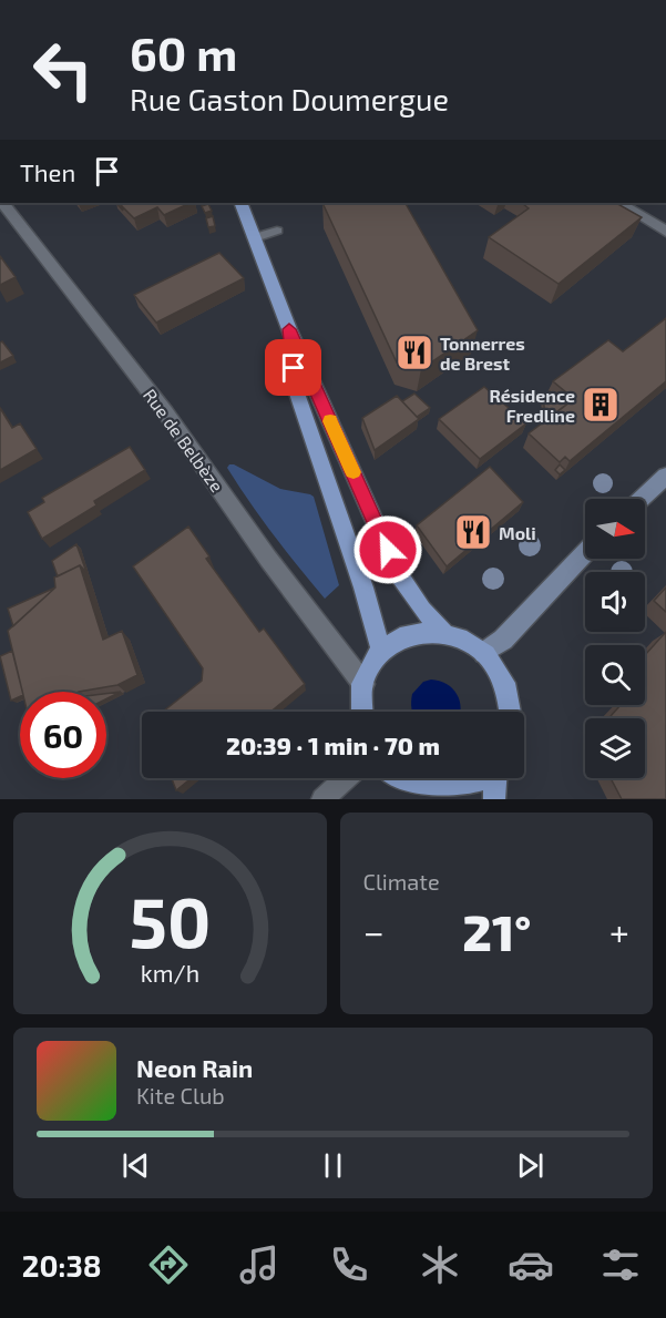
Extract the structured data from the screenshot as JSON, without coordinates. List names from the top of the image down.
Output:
{
  "streets": {
    "street": ["Rue de Belbèze"]
  },
  "places": {
    "restaurant": ["Tonnerres de Brest", "Moli"],
    "building": ["Résidence Fredline"]
  },
  "north": "right",
  "page": {
    "turn": ["60 m", "Rue Gaston Doumergue"],
    "then": "Then",
    "limit": "60",
    "trip": "20:39 · 1 min · 70 m",
    "tile": "Climate",
    "heat": ["−", "21°", "+"],
    "song": ["Neon Rain", "Kite Club"],
    "tabs": "20:38",
    "gauge": ["50", "km/h"]
  }
}
